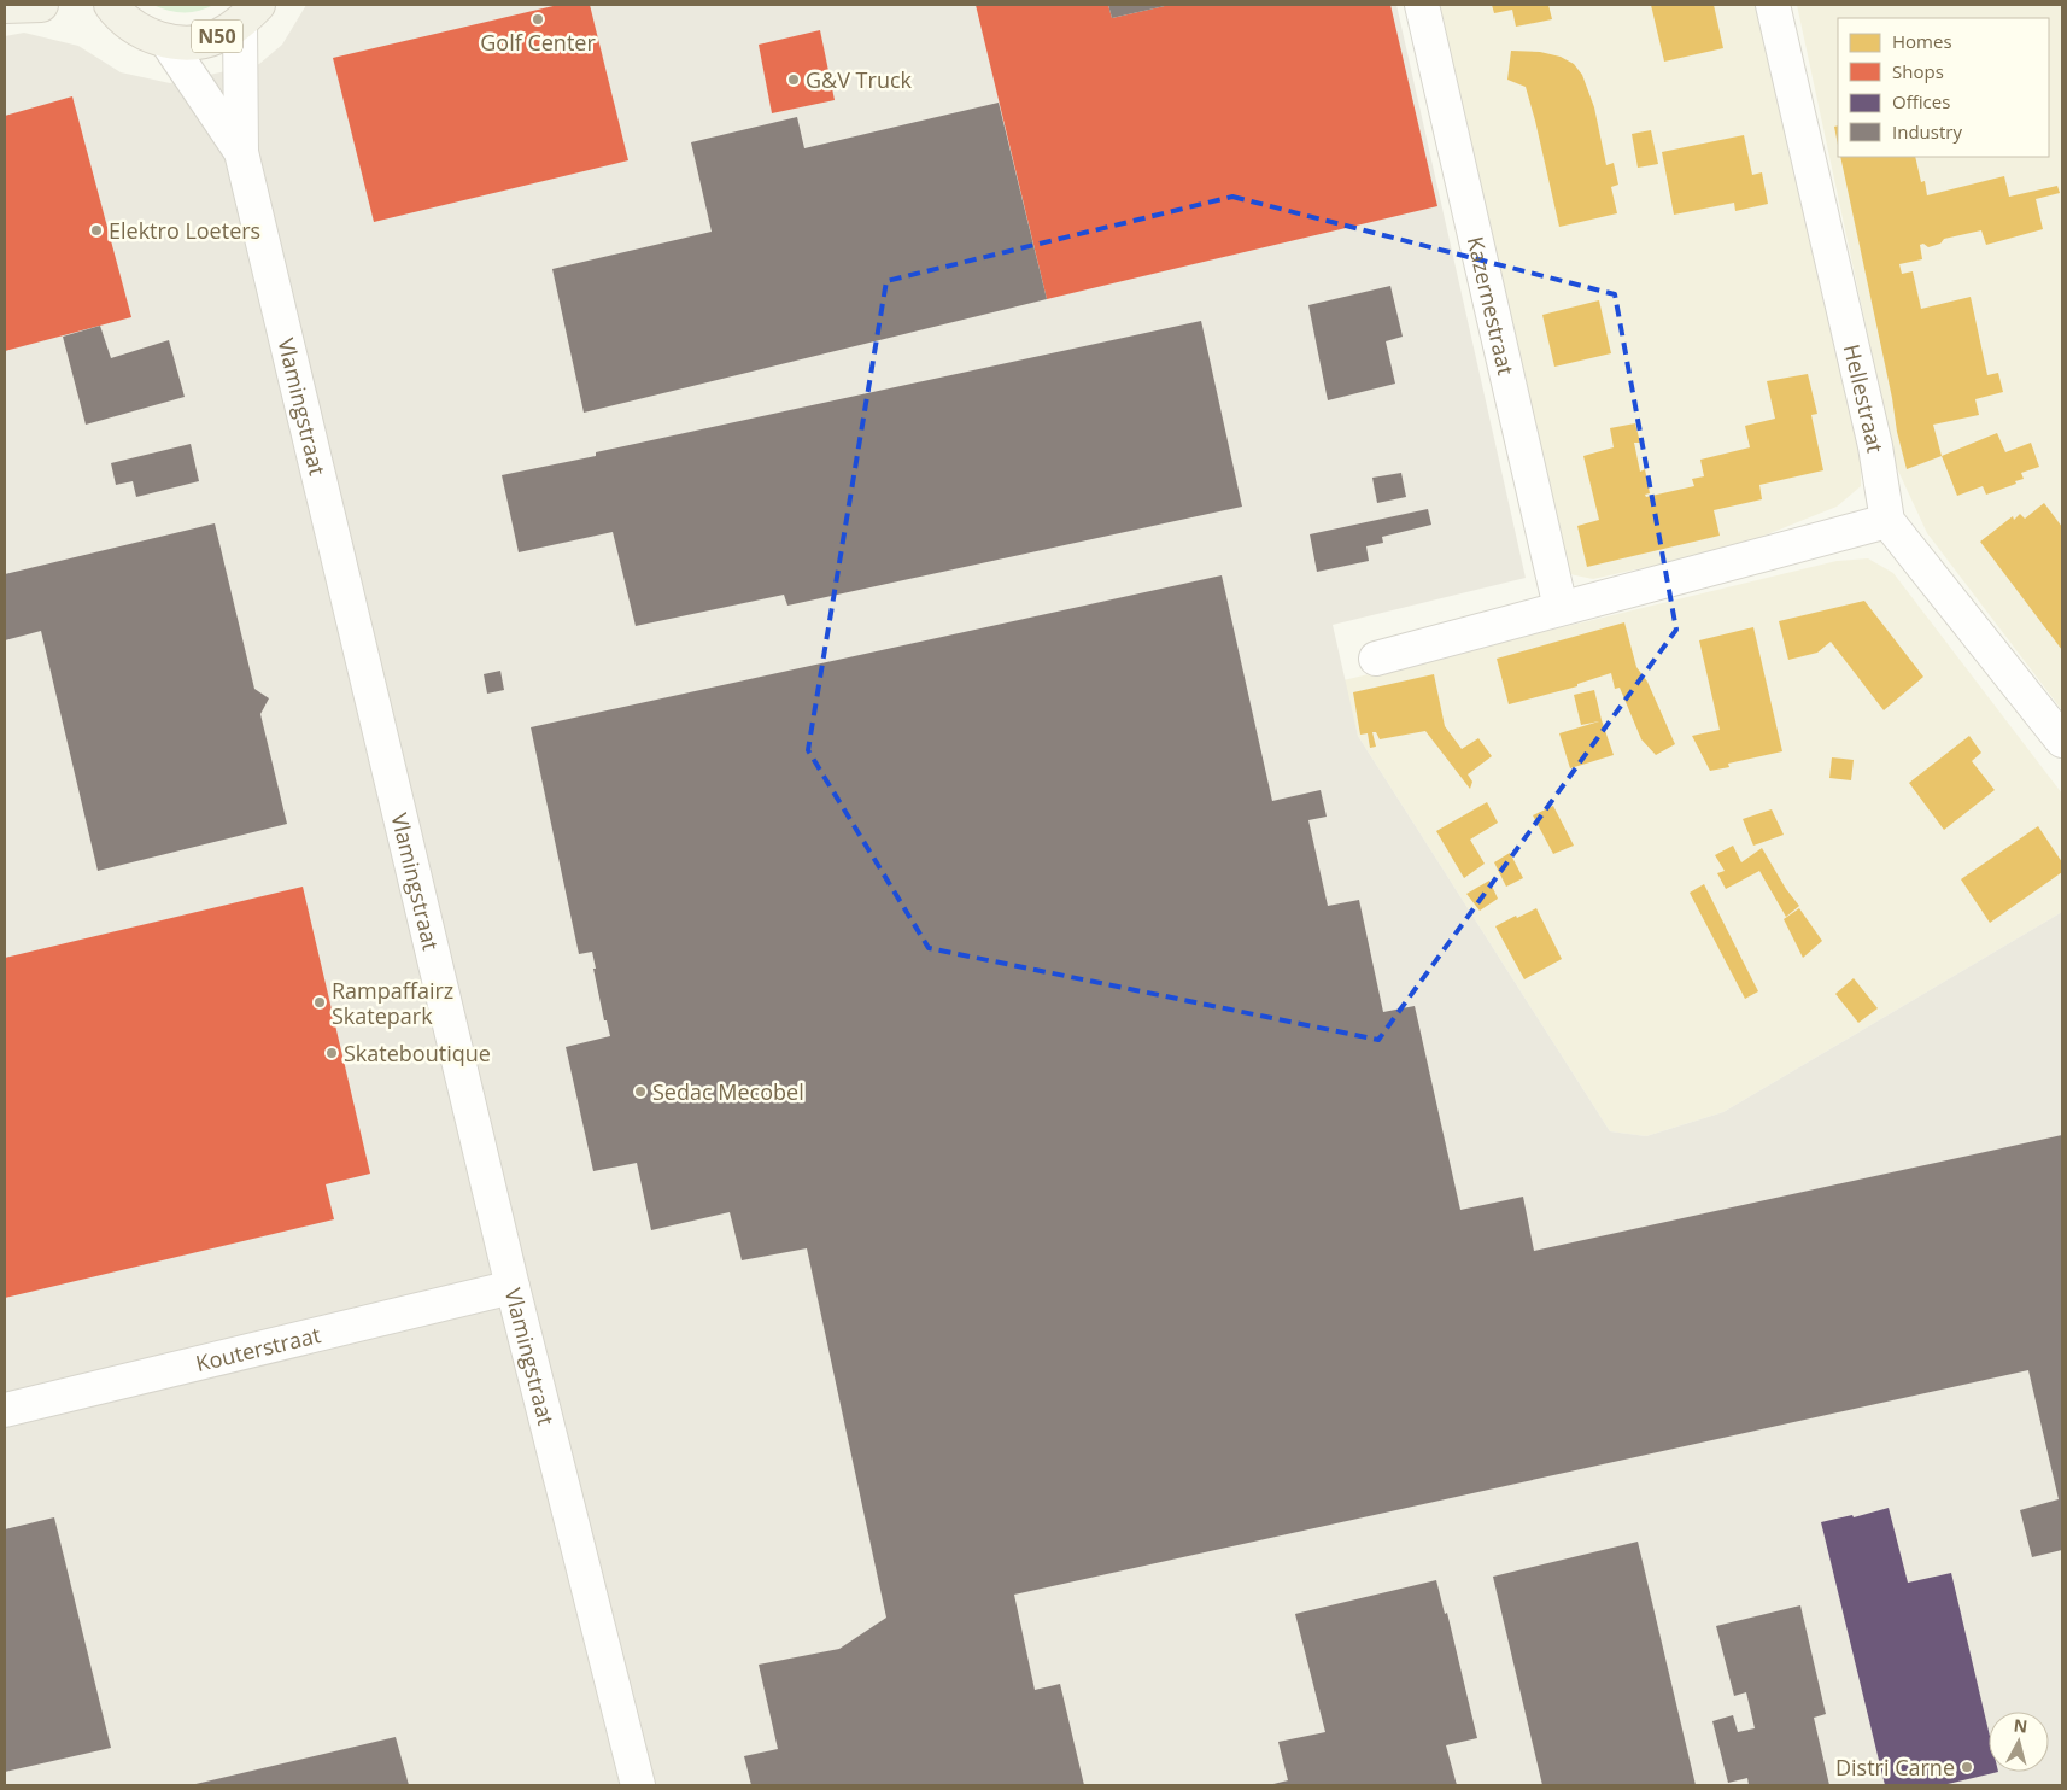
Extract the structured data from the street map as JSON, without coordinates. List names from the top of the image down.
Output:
{
  "streets": {
    "main road": ["N50"],
    "street": [
      "Kazernestraat",
      "Hellestraat",
      "Vlamingstraat",
      "Kouterstraat"
    ]
  },
  "crossings": [
    ["N50", "Vlamingstraat"],
    ["Vlamingstraat", "Kouterstraat"]
  ],
  "places": [
    "Golf Center",
    "G&V Truck",
    "Elektro Loeters",
    "Rampaffairz Skatepark",
    "Skateboutique",
    "Sedac Mecobel",
    "Distri Carne"
  ],
  "legend": [
    "Homes",
    "Shops",
    "Offices",
    "Industry"
  ],
  "north": "top"
}
